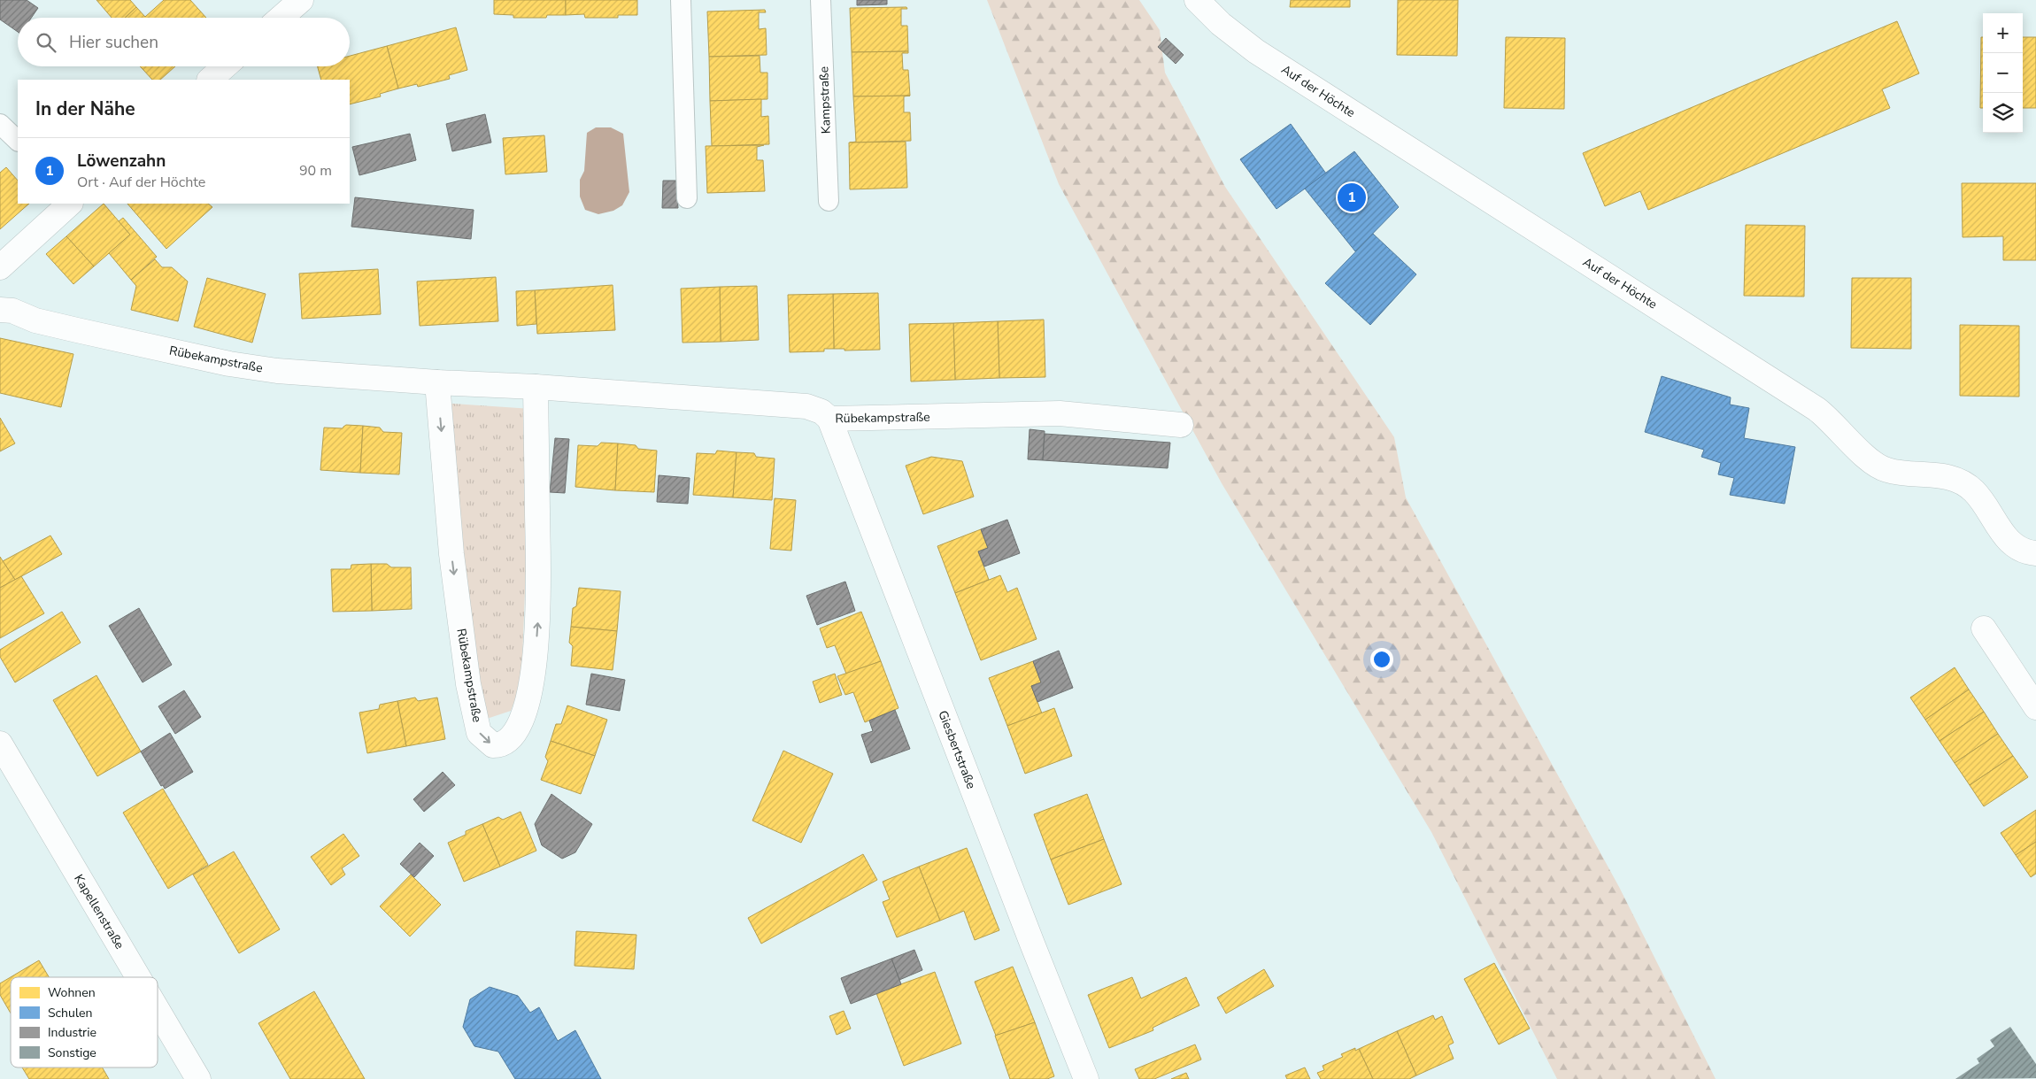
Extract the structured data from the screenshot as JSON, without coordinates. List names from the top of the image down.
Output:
{
  "streets": {
    "street": [
      "Auf der Höchte",
      "Rübekampstraße",
      "Giesbertstraße",
      "Kapellenstraße"
    ],
    "lane": ["Kampstraße"]
  },
  "crossings": [
    ["Rübekampstraße", "Giesbertstraße"]
  ],
  "legend": [
    "Wohnen",
    "Schulen",
    "Industrie",
    "Sonstige"
  ],
  "page": {
    "map_buttons": ["+", "−"],
    "search": "Hier suchen",
    "heading": "In der Nähe",
    "list": [
      {
        "mark": "1",
        "name": "Löwenzahn",
        "note": "Ort · Auf der Höchte",
        "value": "90 m"
      }
    ],
    "pins": "1"
  }
}
